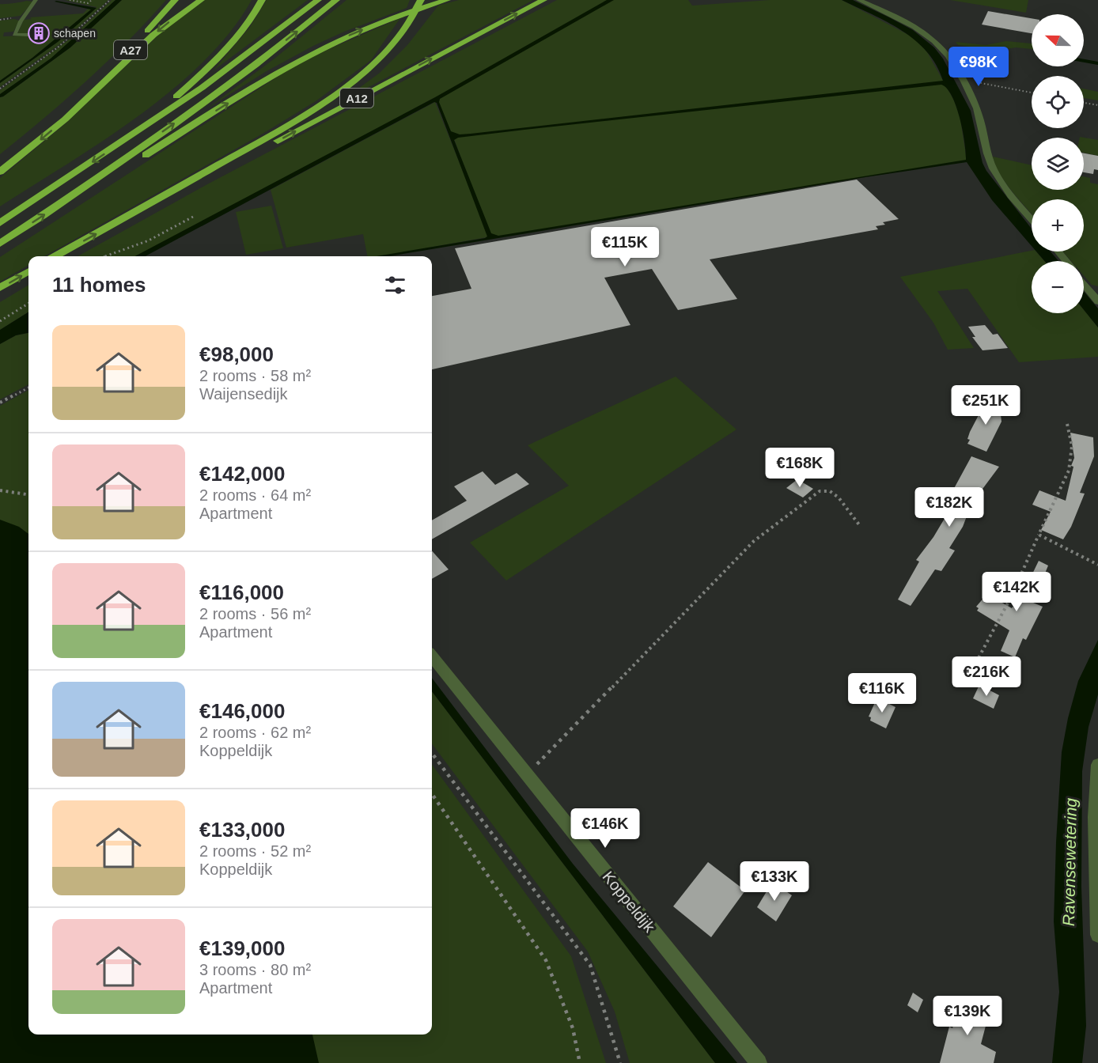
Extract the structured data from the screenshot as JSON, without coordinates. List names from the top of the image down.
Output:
{
  "streets": {
    "highway": ["A27", "A12"],
    "street": ["Koppeldijk"]
  },
  "water": ["Ravensewetering"],
  "places": {
    "building": ["schapen"]
  },
  "north": "left",
  "page": {
    "map_buttons": ["+", "−"],
    "price": [
      "€98K",
      "€115K",
      "€251K",
      "€168K",
      "€182K",
      "€142K",
      "€216K",
      "€116K",
      "€146K",
      "€133K",
      "€139K"
    ],
    "heading": "11 homes",
    "list": [
      {
        "name": "€98,000",
        "note": "2 rooms · 58 m² · Waijensedijk"
      },
      {
        "name": "€142,000",
        "note": "2 rooms · 64 m² · Apartment"
      },
      {
        "name": "€116,000",
        "note": "2 rooms · 56 m² · Apartment"
      },
      {
        "name": "€146,000",
        "note": "2 rooms · 62 m² · Koppeldijk"
      },
      {
        "name": "€133,000",
        "note": "2 rooms · 52 m² · Koppeldijk"
      },
      {
        "name": "€139,000",
        "note": "3 rooms · 80 m² · Apartment"
      }
    ]
  }
}
